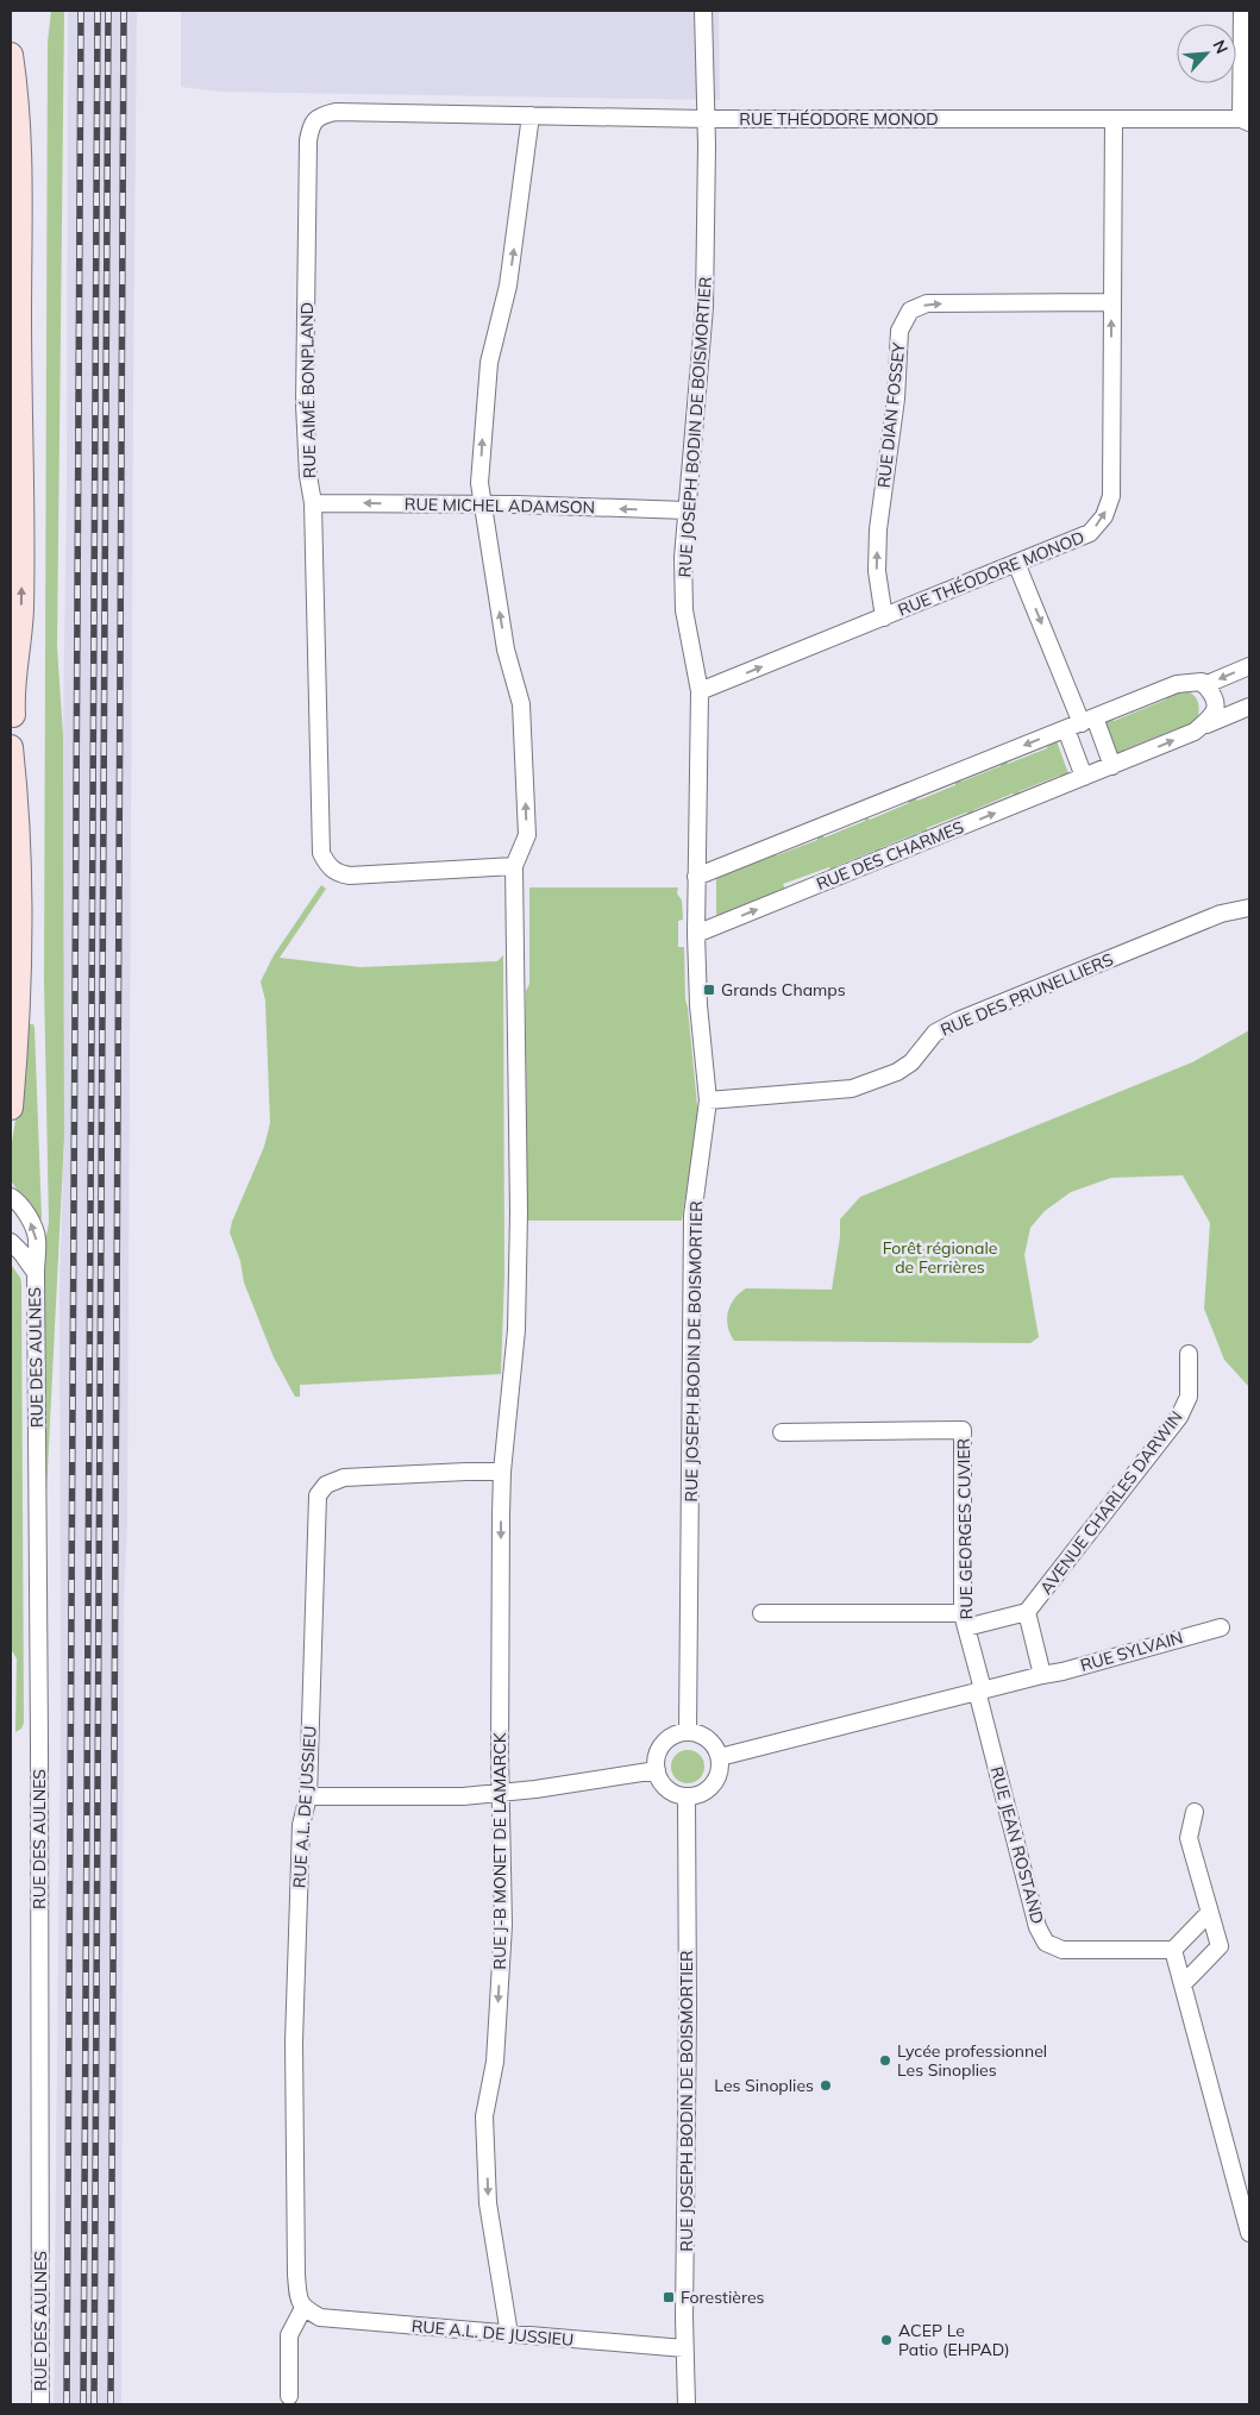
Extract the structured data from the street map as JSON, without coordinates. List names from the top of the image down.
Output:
{
  "streets": {
    "street": [
      "RUE THÉODORE MONOD",
      "RUE AIMÉ BONPLAND",
      "RUE DIAN FOSSEY",
      "RUE JOSEPH BODIN DE BOISMORTIER",
      "RUE MICHEL ADAMSON",
      "RUE DES CHARMES",
      "RUE DES PRUNELLIERS",
      "RUE DES AULNES",
      "AVENUE CHARLES DARWIN",
      "RUE GEORGES CUVIER",
      "RUE SYLVAIN",
      "RUE A.L. DE JUSSIEU",
      "RUE JEAN ROSTAND",
      "RUE J-B MONET DE LAMARCK"
    ]
  },
  "crossings": [
    ["RUE THÉODORE MONOD", "RUE AIMÉ BONPLAND"],
    ["RUE THÉODORE MONOD", "RUE DIAN FOSSEY"],
    ["RUE THÉODORE MONOD", "RUE JOSEPH BODIN DE BOISMORTIER"],
    ["RUE AIMÉ BONPLAND", "RUE JOSEPH BODIN DE BOISMORTIER"],
    ["RUE AIMÉ BONPLAND", "RUE MICHEL ADAMSON"],
    ["RUE AIMÉ BONPLAND", "RUE J-B MONET DE LAMARCK"],
    ["RUE JOSEPH BODIN DE BOISMORTIER", "RUE MICHEL ADAMSON"],
    ["RUE JOSEPH BODIN DE BOISMORTIER", "RUE DES CHARMES"],
    ["RUE JOSEPH BODIN DE BOISMORTIER", "RUE DES PRUNELLIERS"],
    ["RUE JOSEPH BODIN DE BOISMORTIER", "RUE A.L. DE JUSSIEU"],
    ["RUE A.L. DE JUSSIEU", "RUE J-B MONET DE LAMARCK"]
  ],
  "one_way": ["RUE MICHEL ADAMSON", "RUE J-B MONET DE LAMARCK"],
  "parks": ["Forêt régionale de Ferrières"],
  "places": {
    "transit": ["Grands Champs", "Forestières"],
    "other": ["Lycée professionnel Les Sinoplies", "Les Sinoplies", "ACEP Le Patio (EHPAD)"]
  },
  "north": "top right"
}
